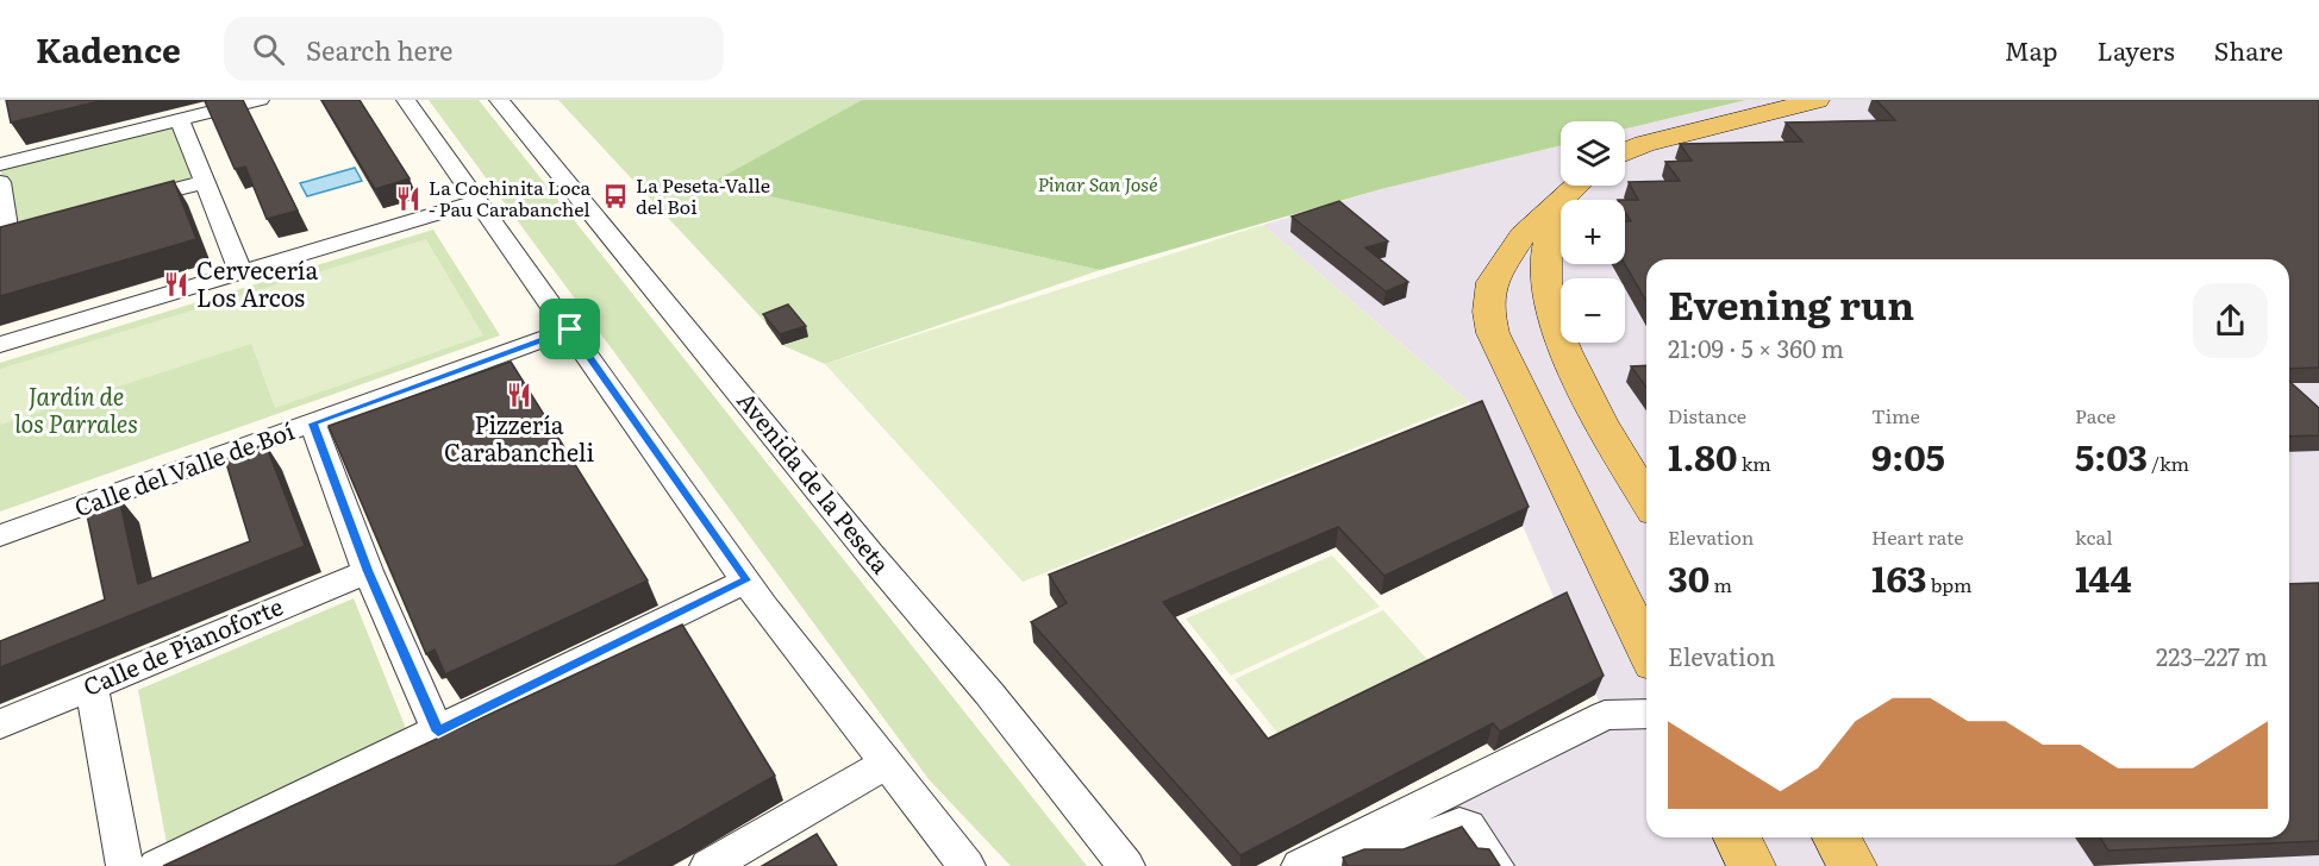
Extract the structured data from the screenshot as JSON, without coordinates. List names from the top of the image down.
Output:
{
  "streets": {
    "street": ["Calle del Valle de Boí", "Avenida de la Peseta", "Calle de Pianoforte"]
  },
  "parks": ["Pinar San José", "Jardín de los Parrales"],
  "places": {
    "bus stop": ["La Peseta-Valle del Boi"],
    "restaurant": ["La Cochinita Loca - Pau Carabanchel", "Cervecería Los Arcos", "Pizzería Carabancheli"]
  },
  "page": {
    "header": "Kadence",
    "search": "Search here",
    "nav": ["Map", "Layers", "Share"],
    "map_buttons": ["+", "−"],
    "heading": ["Evening run", "21:09 · 5 × 360 m"],
    "stats": [
      ["Distance", "1.80 km"],
      ["Time", "9:05"],
      ["Pace", "5:03 /km"],
      ["Elevation", "30 m"],
      ["Heart rate", "163 bpm"],
      ["kcal", "144"]
    ],
    "chart": ["Elevation", "223–227 m"]
  }
}
